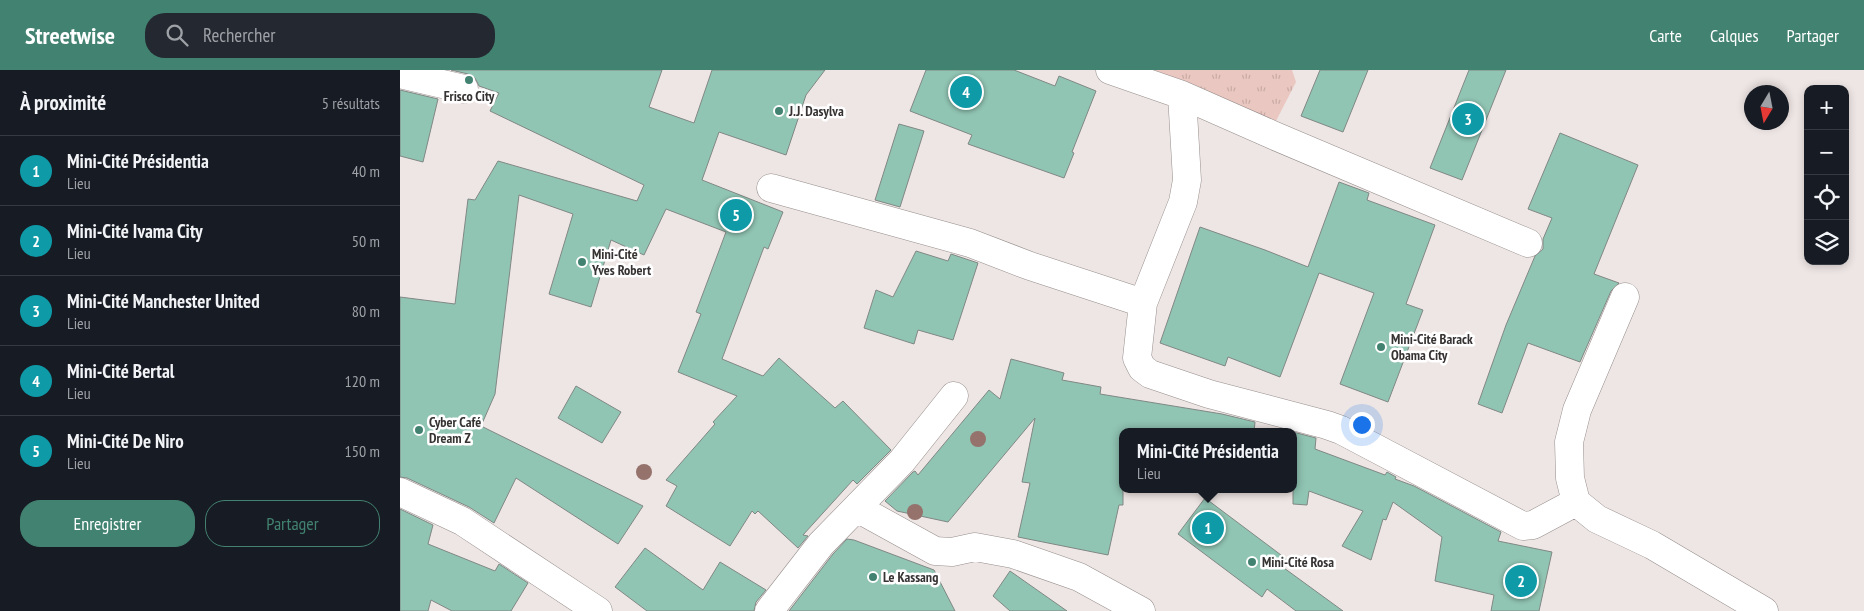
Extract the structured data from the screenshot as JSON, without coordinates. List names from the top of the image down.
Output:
{
  "places": [
    "Frisco City",
    "J.J. Dasylva",
    "Mini-Cité Yves Robert",
    "Mini-Cité Barack Obama City",
    "Cyber Café Dream Z",
    "Mini-Cité Rosa",
    "Le Kassang"
  ],
  "north": "bottom",
  "page": {
    "header": "Streetwise",
    "search": "Rechercher",
    "nav": ["Carte", "Calques", "Partager"],
    "heading": ["À proximité", "5 résultats"],
    "pins": [
      "4",
      "3",
      "5",
      "1",
      "2"
    ],
    "map_buttons": ["+", "−"],
    "list": [
      {
        "mark": "1",
        "name": "Mini-Cité Présidentia",
        "note": "Lieu",
        "value": "40 m"
      },
      {
        "mark": "2",
        "name": "Mini-Cité Ivama City",
        "note": "Lieu",
        "value": "50 m"
      },
      {
        "mark": "3",
        "name": "Mini-Cité Manchester United",
        "note": "Lieu",
        "value": "80 m"
      },
      {
        "mark": "4",
        "name": "Mini-Cité Bertal",
        "note": "Lieu",
        "value": "120 m"
      },
      {
        "mark": "5",
        "name": "Mini-Cité De Niro",
        "note": "Lieu",
        "value": "150 m"
      }
    ],
    "popup": ["Mini-Cité Présidentia", "Lieu"],
    "buttons": ["Enregistrer", "Partager"]
  }
}
